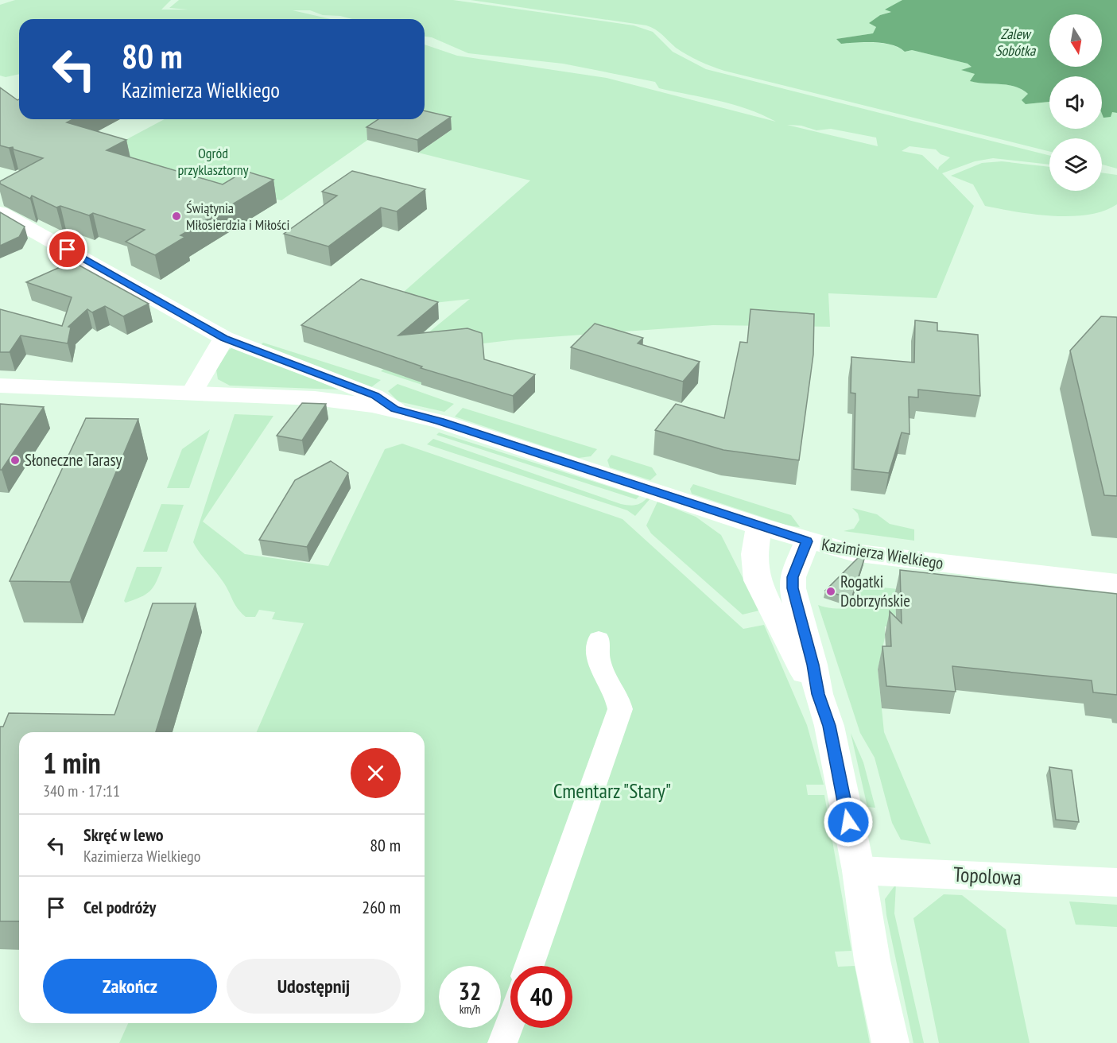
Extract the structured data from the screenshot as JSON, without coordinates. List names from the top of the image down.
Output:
{
  "streets": {
    "street": ["Kazimierza Wielkiego", "Topolowa"]
  },
  "water": ["Zalew Sobótka"],
  "parks": ["Ogród przyklasztorny", "Cmentarz \"Stary\""],
  "places": ["Świątynia Miłosierdzia i Miłości", "Słoneczne Tarasy", "Rogatki Dobrzyńskie"],
  "north": "bottom",
  "page": {
    "turn": ["80 m", "Kazimierza Wielkiego"],
    "heading": ["1 min", "340 m · 17:11"],
    "list": [
      {
        "name": "Skręć w lewo",
        "note": "Kazimierza Wielkiego",
        "value": "80 m"
      },
      {
        "name": "Cel podróży",
        "value": "260 m"
      }
    ],
    "buttons": ["Zakończ", "Udostępnij"],
    "speed": "32 km/h",
    "limit": "40"
  }
}
